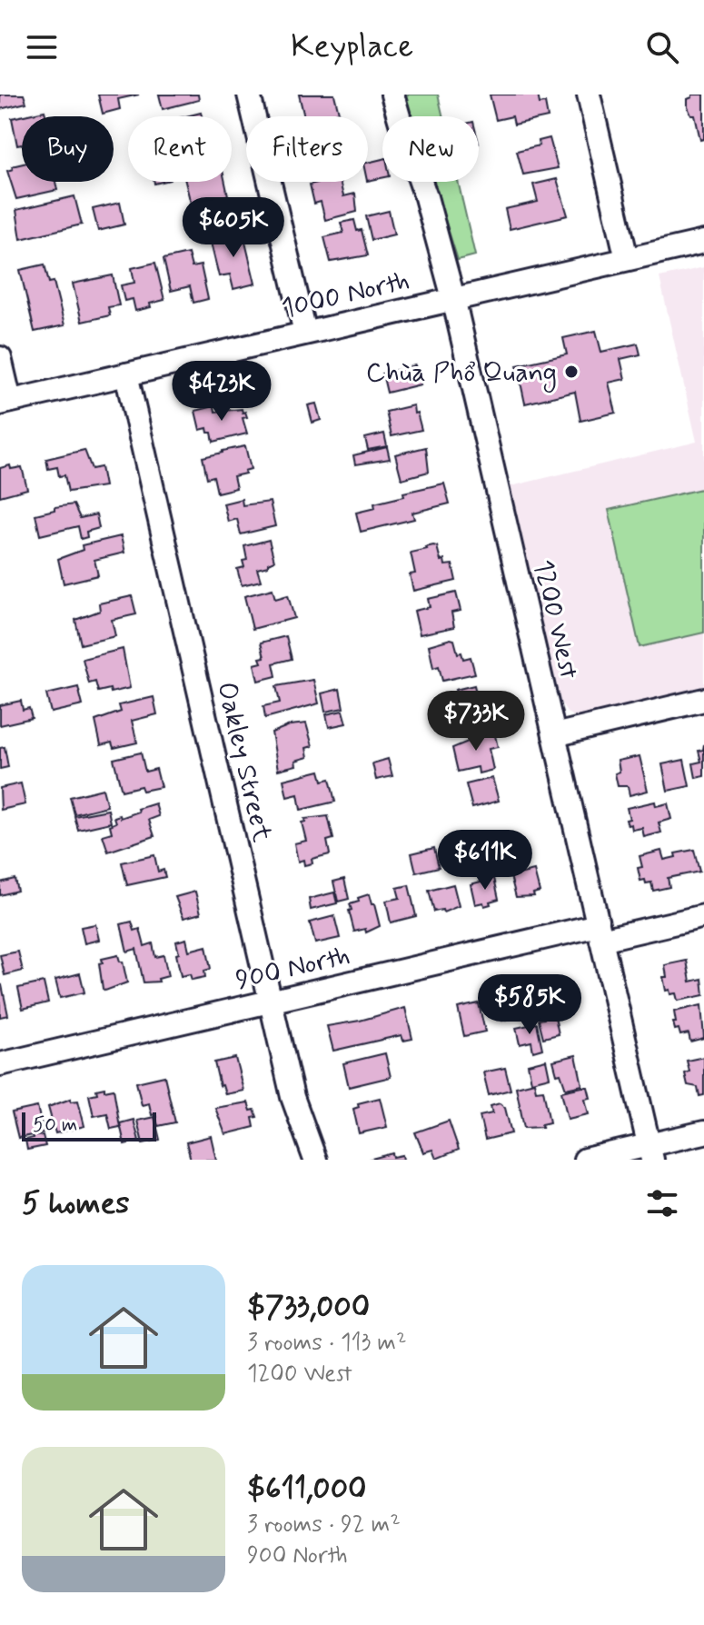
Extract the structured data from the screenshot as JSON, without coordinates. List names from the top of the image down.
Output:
{
  "streets": {
    "street": [
      "1000 North",
      "1200 West",
      "Oakley Street",
      "900 North"
    ]
  },
  "crossings": [
    ["1000 North", "1200 West"],
    ["1000 North", "Oakley Street"],
    ["1200 West", "900 North"],
    ["Oakley Street", "900 North"]
  ],
  "places": ["Chùa Phổ Quang"],
  "scale_bar": "50 m",
  "page": {
    "header": "Keyplace",
    "chip": [
      "Buy",
      "Rent",
      "Filters",
      "New"
    ],
    "price": [
      "$605K",
      "$423K",
      "$733K",
      "$611K",
      "$585K"
    ],
    "scale": "50 m",
    "heading": "5 homes",
    "list": [
      {
        "name": "$733,000",
        "note": "3 rooms · 113 m² · 1200 West"
      },
      {
        "name": "$611,000",
        "note": "3 rooms · 92 m² · 900 North"
      }
    ]
  }
}
